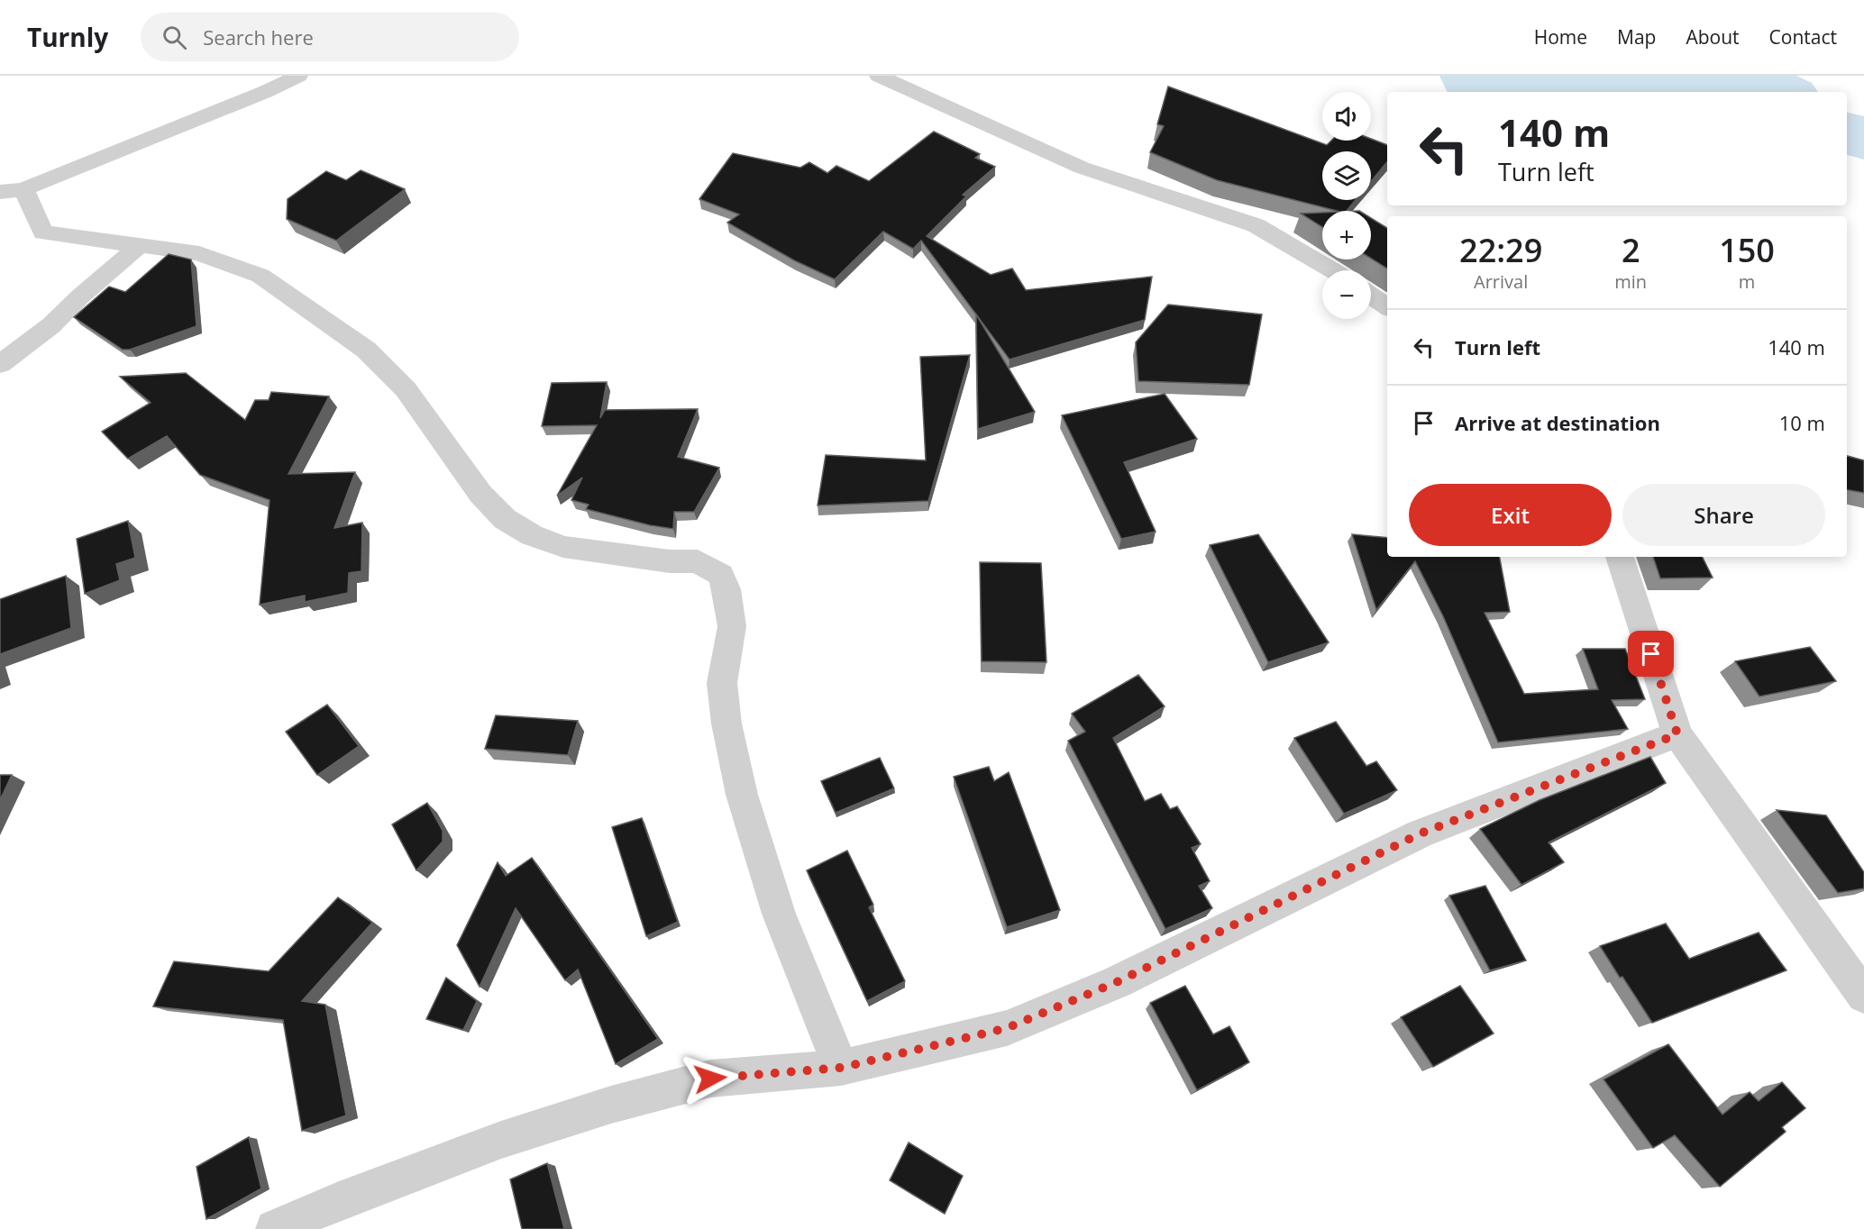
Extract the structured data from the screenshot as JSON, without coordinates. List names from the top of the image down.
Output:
{
  "page": {
    "header": "Turnly",
    "search": "Search here",
    "nav": [
      "Home",
      "Map",
      "About",
      "Contact"
    ],
    "map_buttons": ["+", "−"],
    "turn": ["140 m", "Turn left"],
    "eta": [
      "22:29",
      "Arrival",
      "2",
      "min",
      "150",
      "m"
    ],
    "list": [
      {
        "name": "Turn left",
        "value": "140 m"
      },
      {
        "name": "Arrive at destination",
        "value": "10 m"
      }
    ],
    "buttons": ["Exit", "Share"]
  }
}
